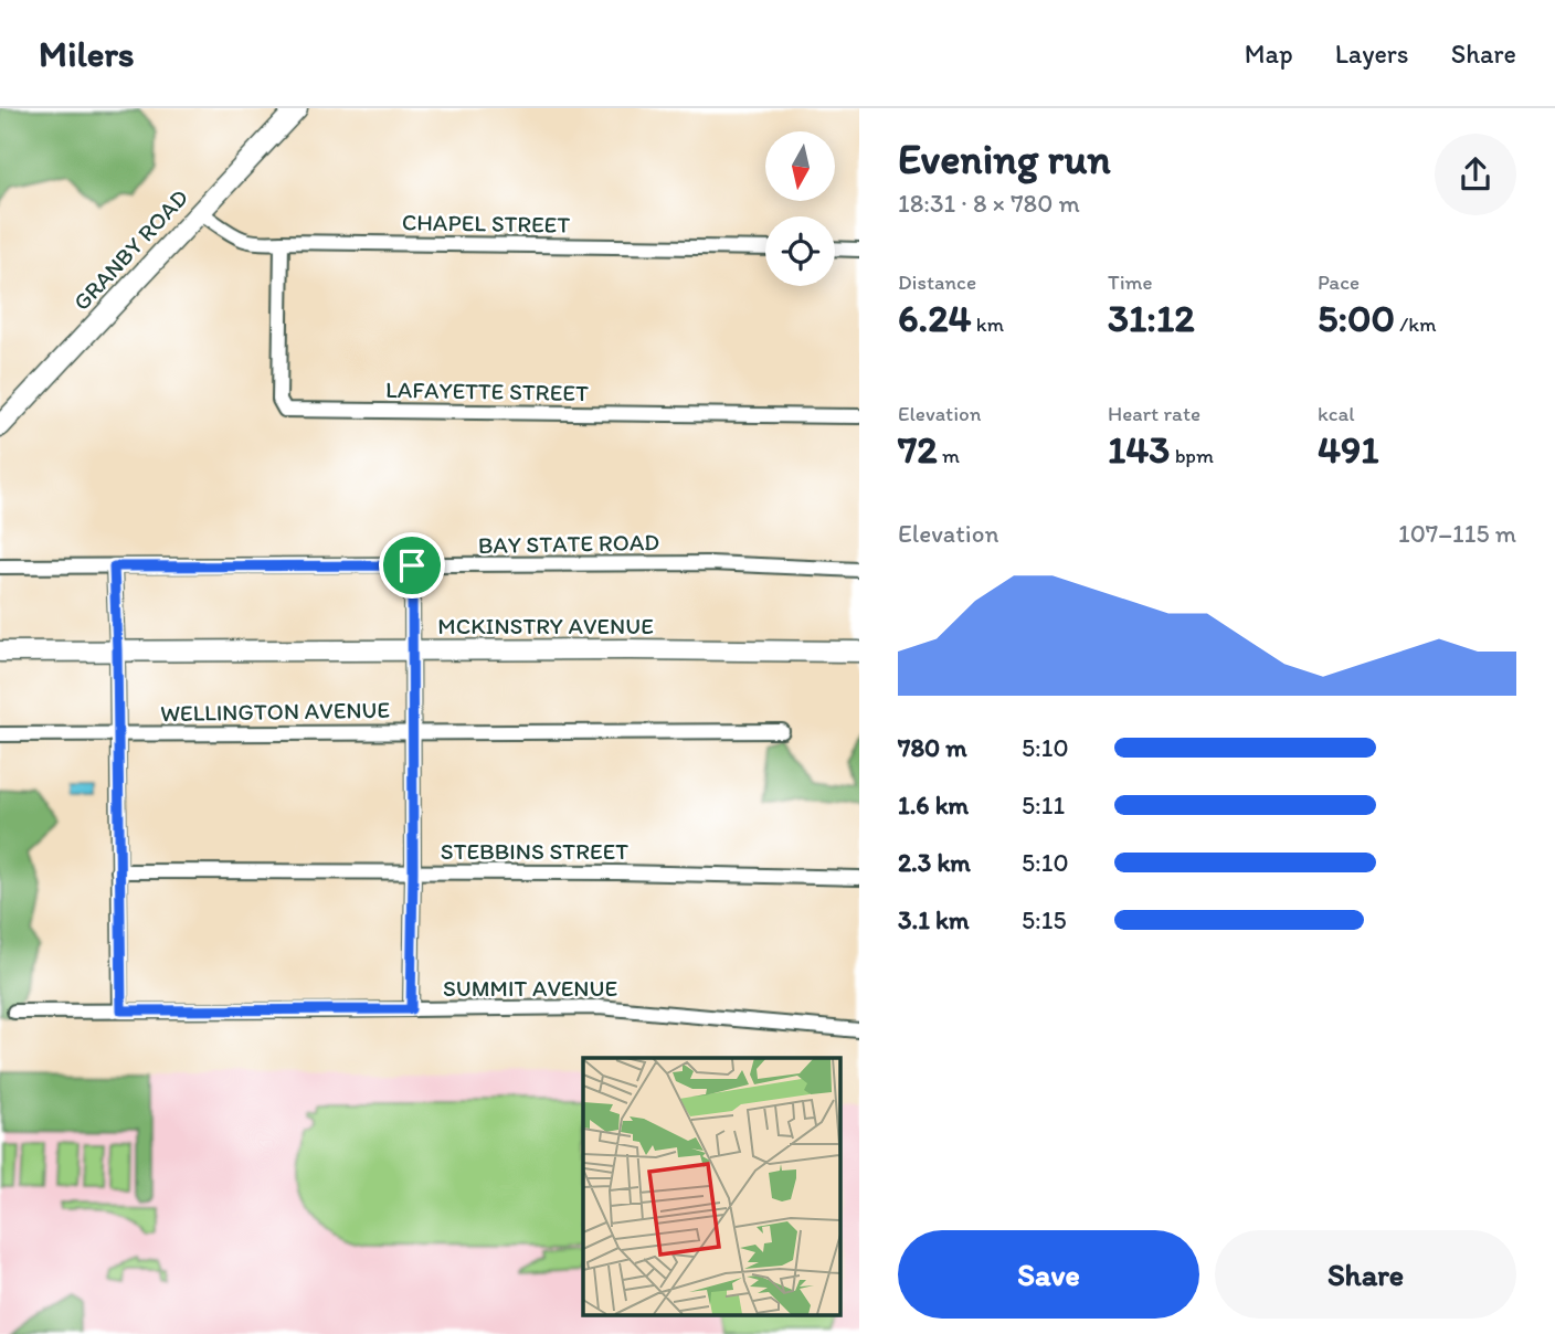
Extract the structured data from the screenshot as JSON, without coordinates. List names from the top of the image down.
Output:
{
  "streets": {
    "street": [
      "CHAPEL STREET",
      "GRANBY ROAD",
      "LAFAYETTE STREET",
      "BAY STATE ROAD",
      "MCKINSTRY AVENUE",
      "WELLINGTON AVENUE",
      "STEBBINS STREET",
      "SUMMIT AVENUE"
    ]
  },
  "crossings": [
    ["CHAPEL STREET", "GRANBY ROAD"],
    ["CHAPEL STREET", "LAFAYETTE STREET"]
  ],
  "north": "bottom",
  "page": {
    "header": "Milers",
    "nav": ["Map", "Layers", "Share"],
    "heading": ["Evening run", "18:31 · 8 × 780 m"],
    "stats": [
      ["Distance", "6.24 km"],
      ["Time", "31:12"],
      ["Pace", "5:00 /km"],
      ["Elevation", "72 m"],
      ["Heart rate", "143 bpm"],
      ["kcal", "491"]
    ],
    "chart": ["Elevation", "107–115 m"],
    "list": [
      {
        "name": "780 m",
        "note": "5:10"
      },
      {
        "name": "1.6 km",
        "note": "5:11"
      },
      {
        "name": "2.3 km",
        "note": "5:10"
      },
      {
        "name": "3.1 km",
        "note": "5:15"
      }
    ],
    "buttons": ["Save", "Share"]
  }
}
